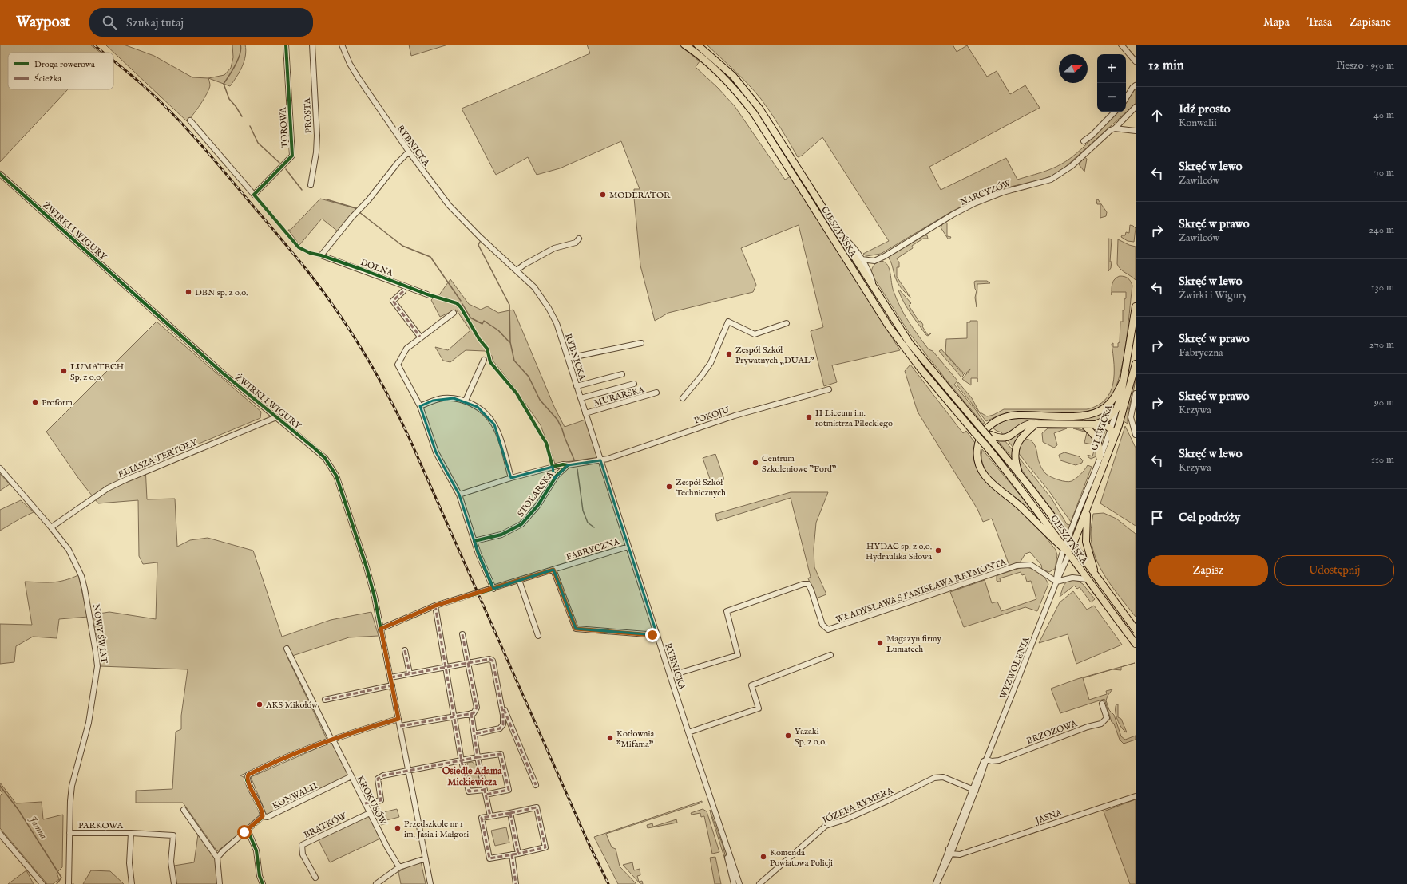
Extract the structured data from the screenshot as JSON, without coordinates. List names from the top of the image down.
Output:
{
  "streets": {
    "main road": ["CIESZYŃSKA", "GLIWICKA"],
    "street": [
      "PROSTA",
      "TOROWA",
      "RYBNICKA",
      "NARCYZÓW",
      "ŻWIRKI I WIGURY",
      "DOLNA",
      "MURARSKA",
      "POKOJU",
      "ELIASZA TERTOŁY",
      "STOLARSKA",
      "FABRYCZNA",
      "WŁADYSŁAWA STANISŁAWA REYMONTA",
      "NOWY ŚWIAT",
      "WYZWOLENIA",
      "BRZOZOWA",
      "KONWALII",
      "KROKUSÓW",
      "JÓZEFA RYMERA",
      "JASNA",
      "PARKOWA",
      "BRATKÓW"
    ]
  },
  "crossings": [
    ["RYBNICKA", "DOLNA"],
    ["RYBNICKA", "MURARSKA"],
    ["RYBNICKA", "POKOJU"],
    ["RYBNICKA", "STOLARSKA"],
    ["RYBNICKA", "FABRYCZNA"],
    ["RYBNICKA", "WŁADYSŁAWA STANISŁAWA REYMONTA"],
    ["ŻWIRKI I WIGURY", "ELIASZA TERTOŁY"],
    ["ŻWIRKI I WIGURY", "FABRYCZNA"],
    ["CIESZYŃSKA", "GLIWICKA"],
    ["CIESZYŃSKA", "WYZWOLENIA"],
    ["POKOJU", "STOLARSKA"],
    ["GLIWICKA", "WYZWOLENIA"],
    ["ELIASZA TERTOŁY", "NOWY ŚWIAT"],
    ["WŁADYSŁAWA STANISŁAWA REYMONTA", "WYZWOLENIA"],
    ["NOWY ŚWIAT", "PARKOWA"],
    ["WYZWOLENIA", "BRZOZOWA"],
    ["WYZWOLENIA", "JÓZEFA RYMERA"],
    ["WYZWOLENIA", "JASNA"],
    ["KONWALII", "KROKUSÓW"],
    ["KROKUSÓW", "BRATKÓW"]
  ],
  "districts": ["Osiedle Adama Mickiewicza"],
  "water": ["Jamna"],
  "places": [
    "MODERATOR",
    "DBN sp. z o.o.",
    "Zespół Szkół Prywatnych „DUAL”",
    "LUMATECH Sp. z o.o.",
    "Proform",
    "II Liceum im. rotmistrza Pileckiego",
    "Centrum Szkoleniowe \"Ford\"",
    "Zespół Szkół Technicznych",
    "HYDAC sp. z o.o. Hydraulika Siłowa",
    "Magazyn firmy Lumatech",
    "AKS Mikołów",
    "Yazaki Sp. z o.o.",
    "Kotłownia \"Mifama\"",
    "Przedszkole nr 1 im. Jasia i Małgosi",
    "Komenda Powiatowa Policji"
  ],
  "legend": ["Droga rowerowa", "Ścieżka"],
  "north": "right",
  "page": {
    "header": "Waypost",
    "search": "Szukaj tutaj",
    "nav": ["Mapa", "Trasa", "Zapisane"],
    "heading": ["12 min", "Pieszo · 950 m"],
    "map_buttons": ["+", "−"],
    "list": [
      ["Idź prosto", "Konwalii", "40 m"],
      ["Skręć w lewo", "Zawilców", "70 m"],
      ["Skręć w prawo", "Zawilców", "240 m"],
      ["Skręć w lewo", "Żwirki i Wigury", "130 m"],
      ["Skręć w prawo", "Fabryczna", "270 m"],
      ["Skręć w prawo", "Krzywa", "90 m"],
      ["Skręć w lewo", "Krzywa", "110 m"],
      "Cel podróży"
    ],
    "buttons": ["Zapisz", "Udostępnij"]
  }
}
